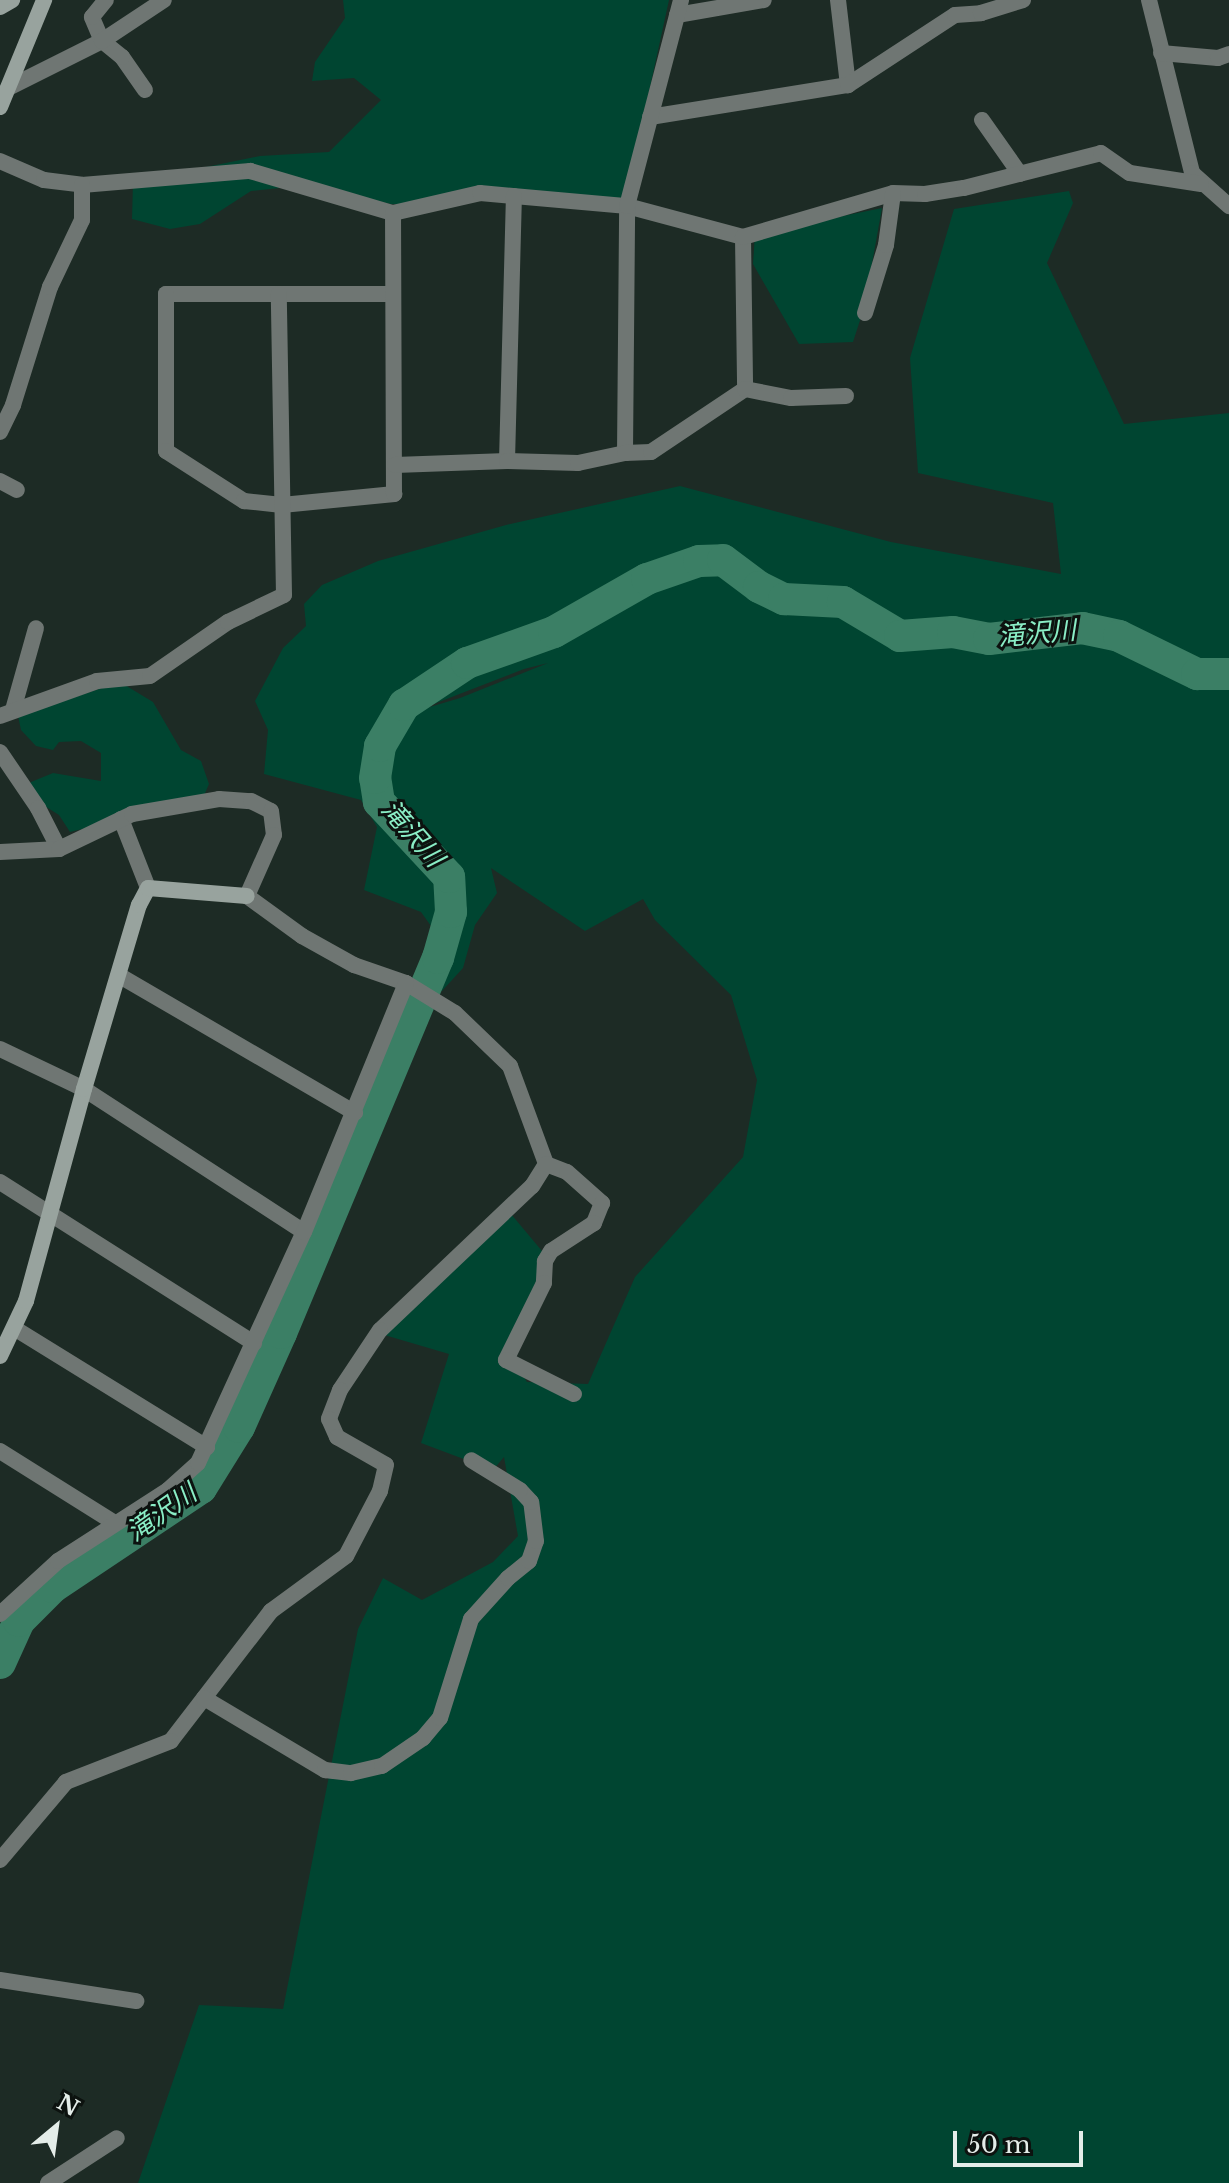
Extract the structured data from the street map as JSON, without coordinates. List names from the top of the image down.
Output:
{
  "water": ["滝沢川"],
  "scale_bar": "50 m",
  "north": "top right"
}
